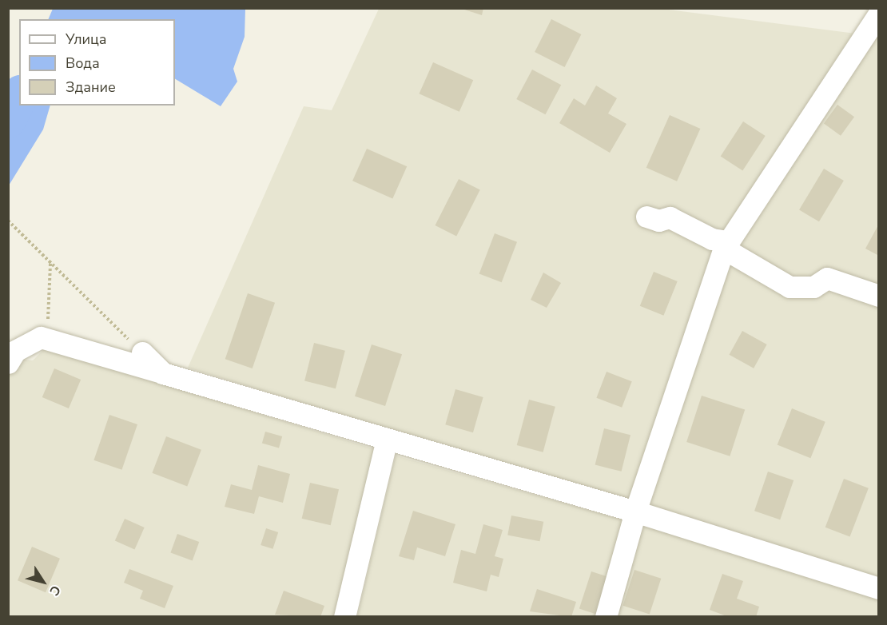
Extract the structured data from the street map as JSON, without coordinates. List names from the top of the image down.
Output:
{
  "legend": ["Улица", "Вода", "Здание"],
  "north": "bottom right"
}
